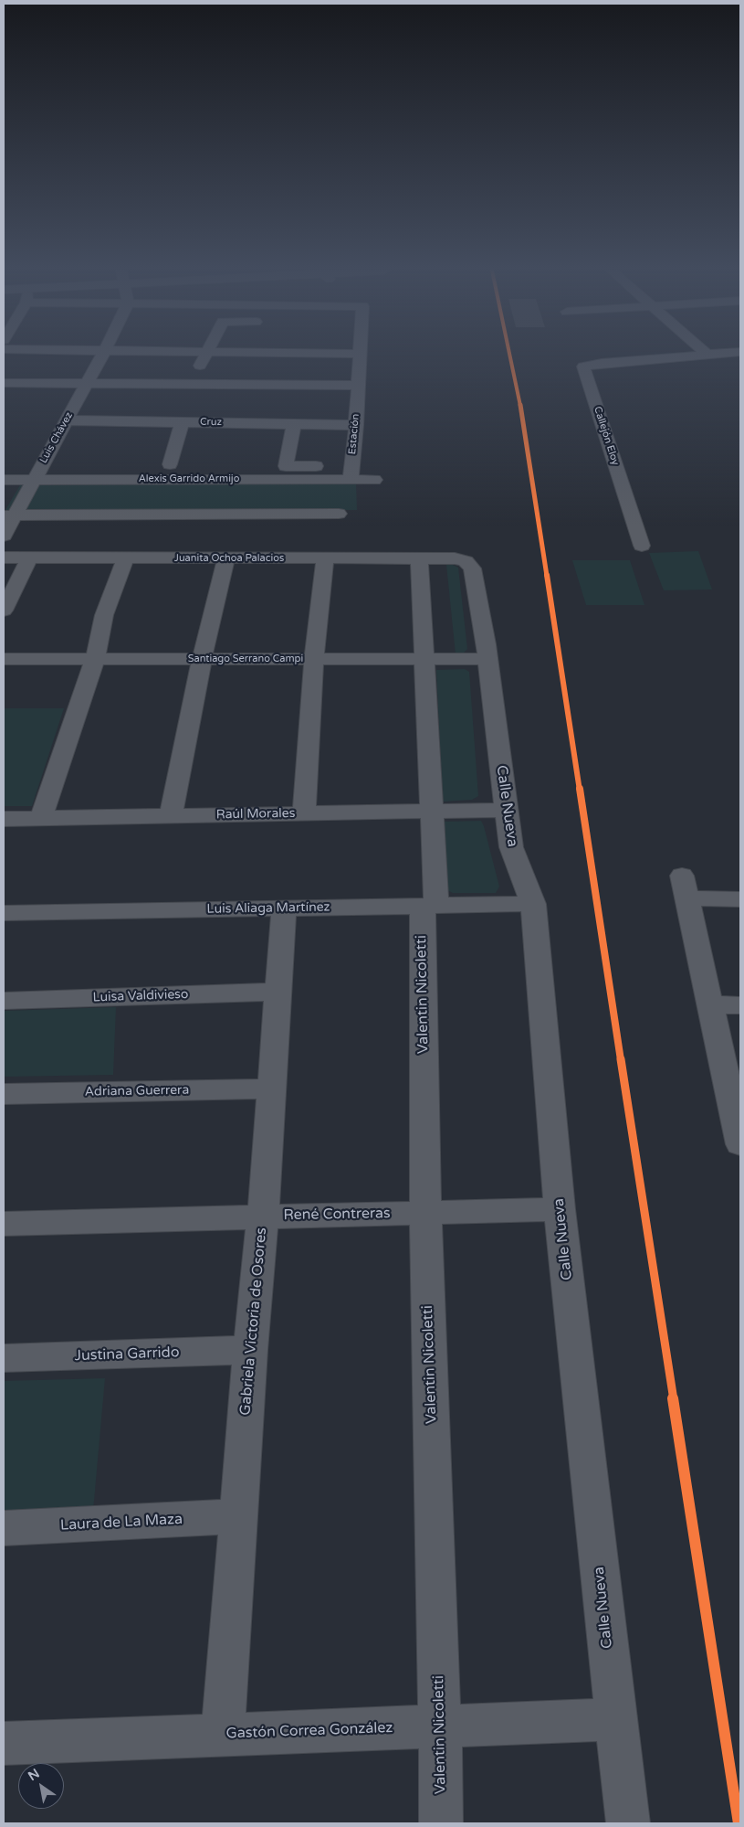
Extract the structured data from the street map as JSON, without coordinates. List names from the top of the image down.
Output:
{
  "streets": {
    "street": [
      "Cruz",
      "Estación",
      "Callejón Eloy",
      "Luis Chávez",
      "Alexis Garrido Armijo",
      "Juanita Ochoa Palacios",
      "Santiago Serrano Campi",
      "Calle Nueva",
      "Raúl Morales",
      "Luis Aliaga Martínez",
      "Valentin Nicoletti",
      "Luisa Valdivieso",
      "Adriana Guerrera",
      "René Contreras",
      "Gabriela Victoria de Osores",
      "Justina Garrido",
      "Laura de La Maza",
      "Gastón Correa González"
    ]
  },
  "crossings": [
    ["Cruz", "Estación"],
    ["Cruz", "Luis Chávez"],
    ["Estación", "Alexis Garrido Armijo"],
    ["Luis Chávez", "Alexis Garrido Armijo"],
    ["Juanita Ochoa Palacios", "Calle Nueva"],
    ["Juanita Ochoa Palacios", "Valentin Nicoletti"],
    ["Santiago Serrano Campi", "Calle Nueva"],
    ["Santiago Serrano Campi", "Valentin Nicoletti"],
    ["Calle Nueva", "Raúl Morales"],
    ["Calle Nueva", "Luis Aliaga Martínez"],
    ["Calle Nueva", "René Contreras"],
    ["Calle Nueva", "Gastón Correa González"],
    ["Raúl Morales", "Valentin Nicoletti"],
    ["Luis Aliaga Martínez", "Valentin Nicoletti"],
    ["Luis Aliaga Martínez", "Gabriela Victoria de Osores"],
    ["Valentin Nicoletti", "René Contreras"],
    ["Valentin Nicoletti", "Gastón Correa González"],
    ["Luisa Valdivieso", "Gabriela Victoria de Osores"],
    ["Adriana Guerrera", "Gabriela Victoria de Osores"],
    ["René Contreras", "Gabriela Victoria de Osores"],
    ["Gabriela Victoria de Osores", "Justina Garrido"],
    ["Gabriela Victoria de Osores", "Laura de La Maza"],
    ["Gabriela Victoria de Osores", "Gastón Correa González"]
  ],
  "north": "top left"
}
